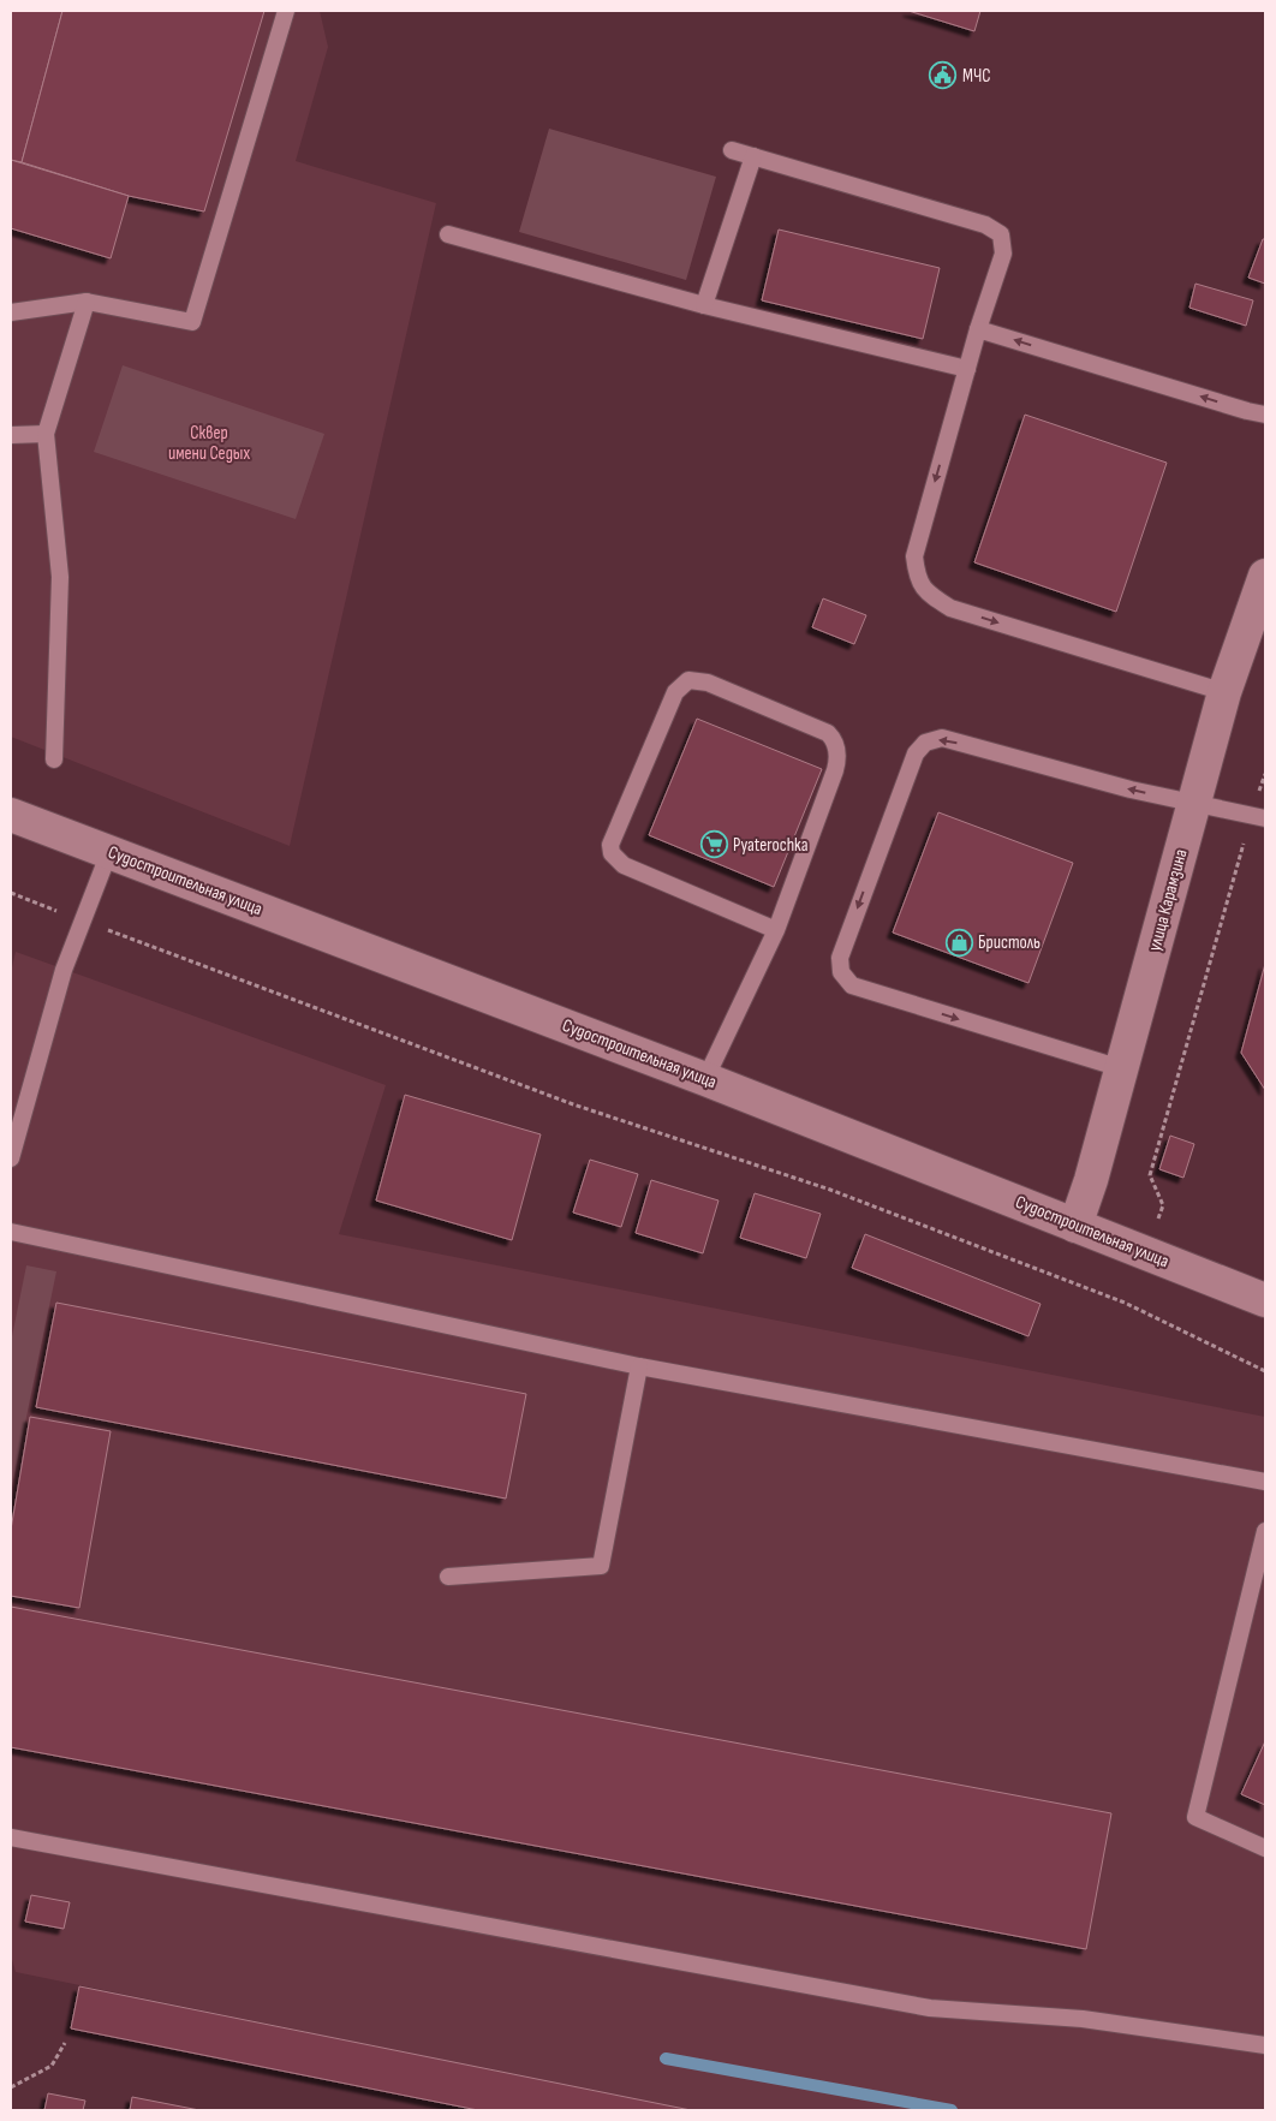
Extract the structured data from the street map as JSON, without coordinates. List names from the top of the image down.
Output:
{
  "streets": {
    "street": ["Судостроительная улица", "улица Карамзина"]
  },
  "crossings": [
    ["Судостроительная улица", "улица Карамзина"]
  ],
  "parks": ["Сквер имени Седых"],
  "places": {
    "public building": ["МЧС"],
    "supermarket": ["Pyaterochka"],
    "shop": ["Бристоль"]
  }
}
